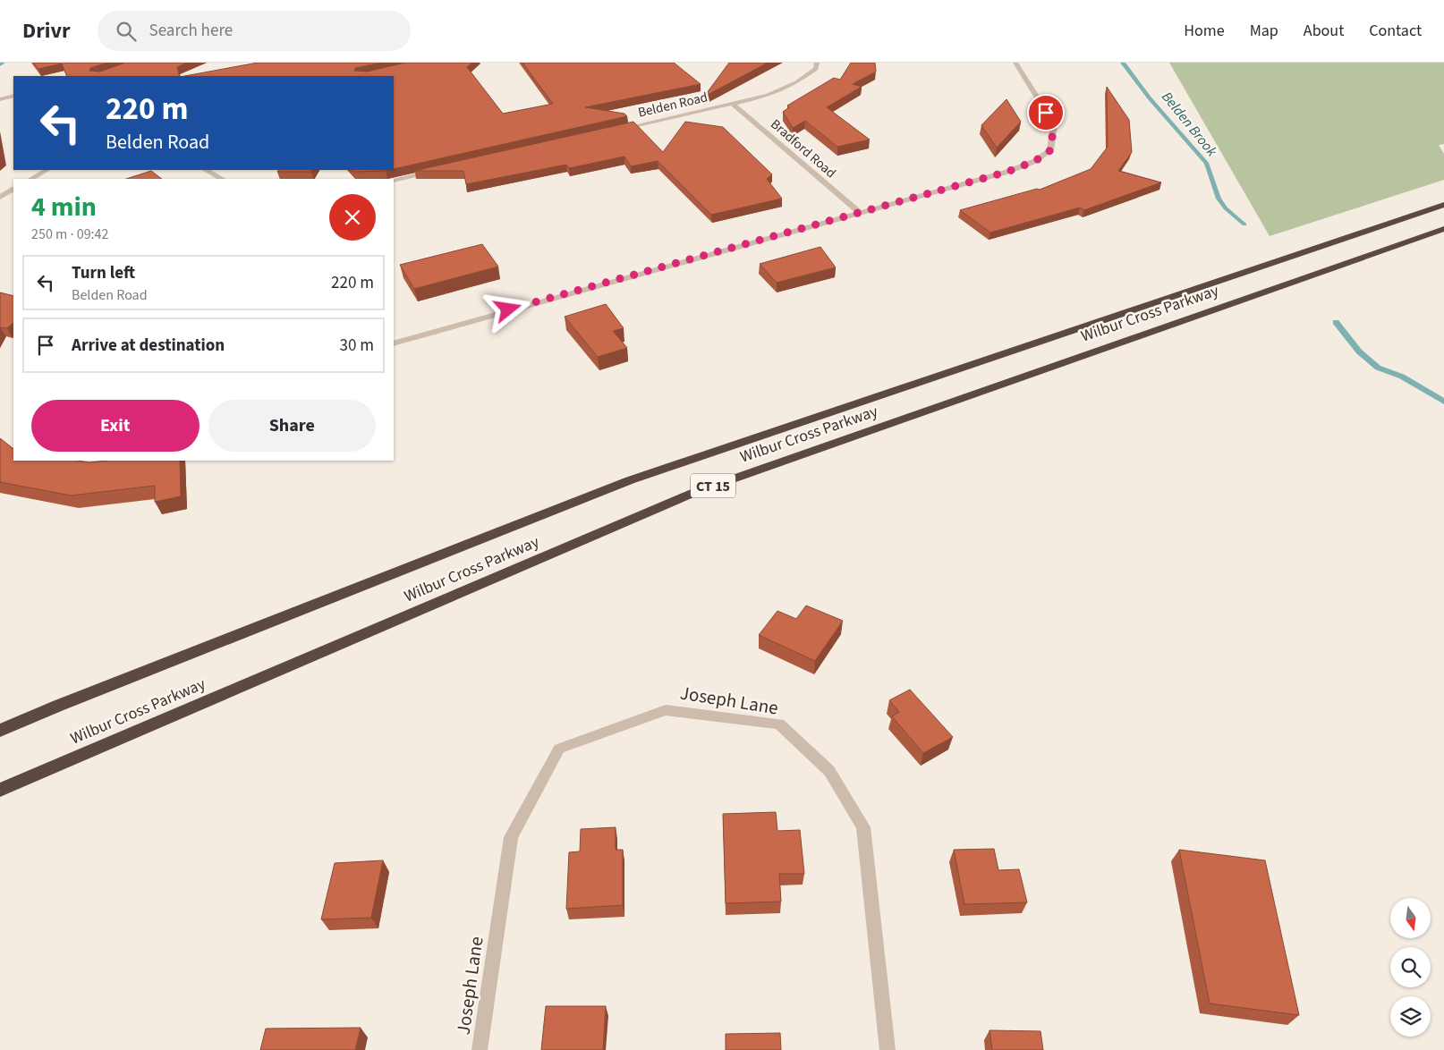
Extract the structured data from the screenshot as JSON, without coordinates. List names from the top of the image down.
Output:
{
  "streets": {
    "highway": ["Wilbur Cross Parkway", "CT 15"],
    "street": ["Belden Road", "Bradford Road", "Joseph Lane"]
  },
  "crossings": [
    ["Belden Road", "Bradford Road"]
  ],
  "water": ["Belden Brook"],
  "north": "bottom",
  "page": {
    "header": "Drivr",
    "search": "Search here",
    "nav": [
      "Home",
      "Map",
      "About",
      "Contact"
    ],
    "turn": ["220 m", "Belden Road"],
    "heading": ["4 min", "250 m · 09:42"],
    "list": [
      {
        "name": "Turn left",
        "note": "Belden Road",
        "value": "220 m"
      },
      {
        "name": "Arrive at destination",
        "value": "30 m"
      }
    ],
    "buttons": ["Exit", "Share"]
  }
}
